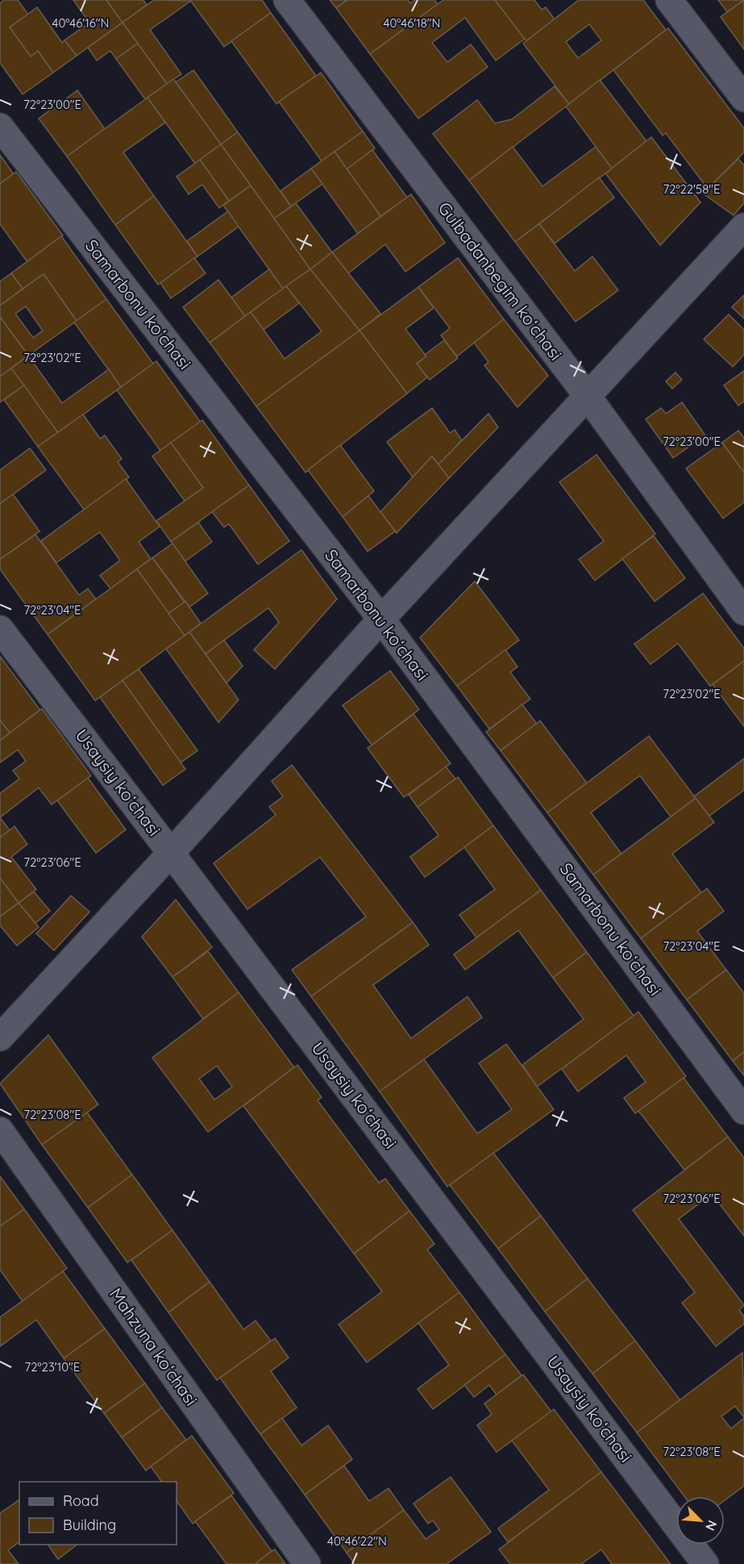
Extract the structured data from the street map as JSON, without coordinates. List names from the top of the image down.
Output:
{
  "streets": {
    "street": [
      "Gulbadanbegim koʻchasi",
      "Samarbonu koʻchasi",
      "Usaysiy koʻchasi",
      "Mahzuna koʻchasi"
    ]
  },
  "legend": ["Road", "Building"],
  "north": "bottom right",
  "coordinates": [
    "40°46'16\"N",
    "40°46'18\"N",
    "72°23'00\"E",
    "72°22'58\"E",
    "72°23'02\"E",
    "72°23'04\"E",
    "72°23'06\"E",
    "72°23'08\"E",
    "72°23'10\"E",
    "40°46'22\"N"
  ]
}
